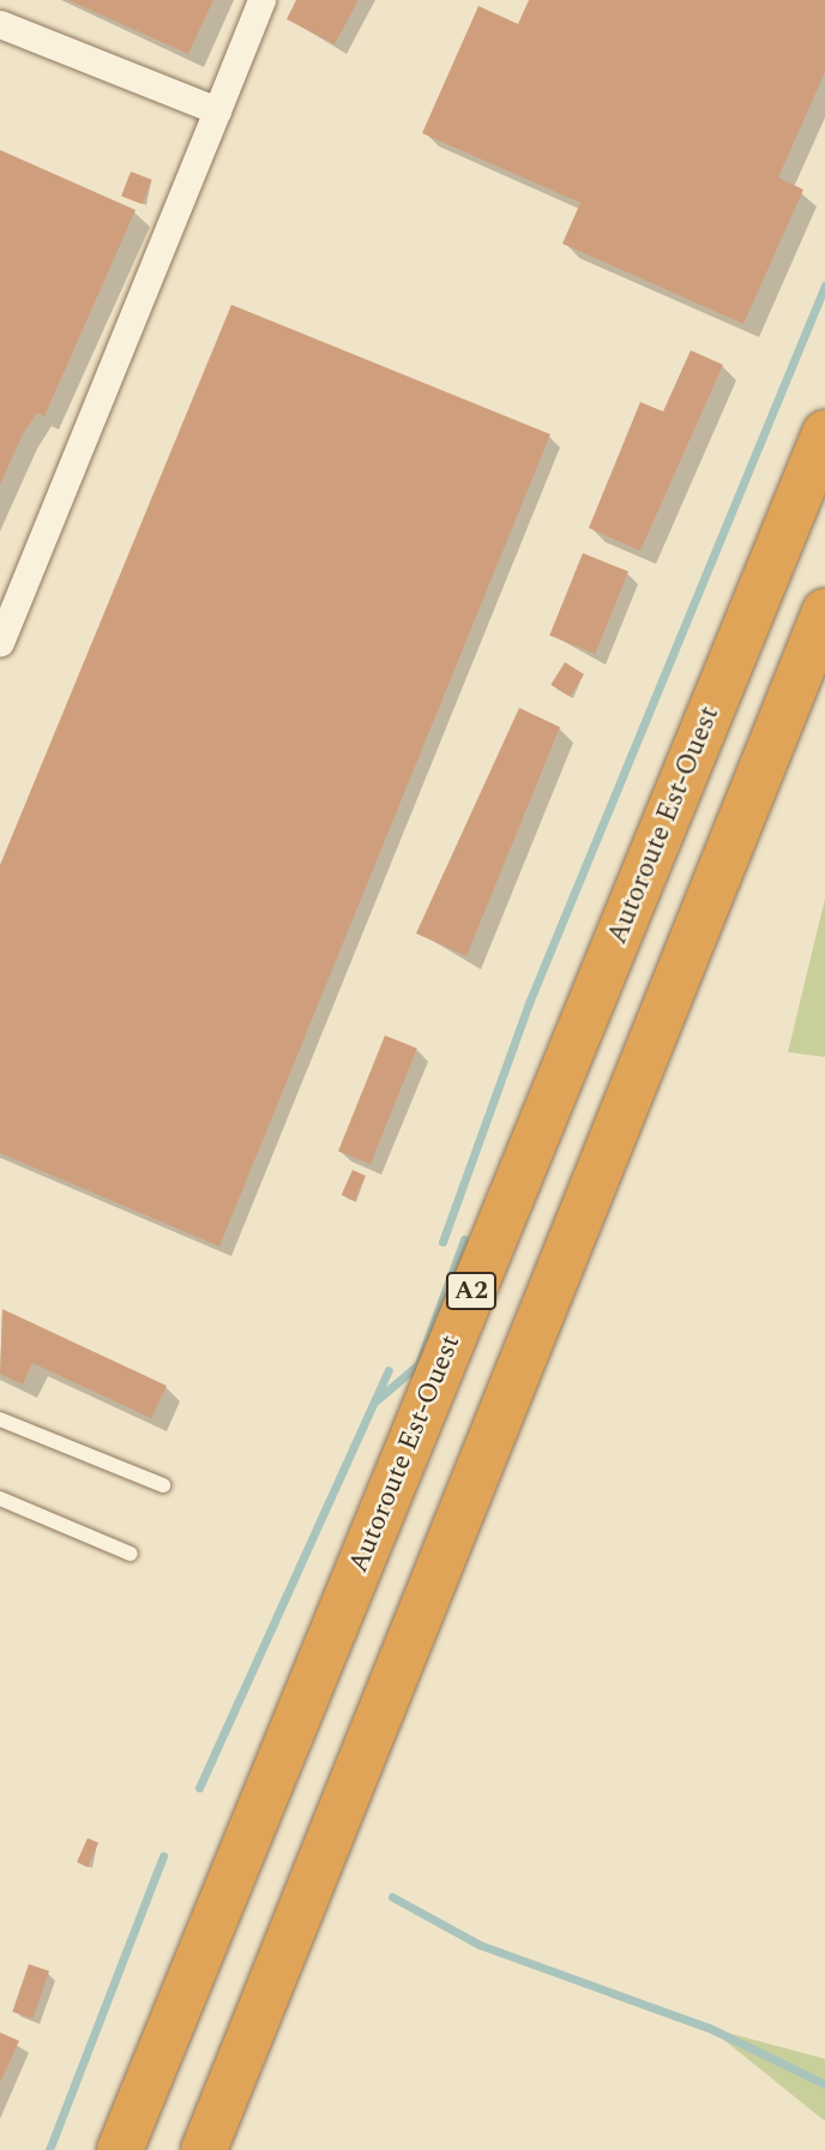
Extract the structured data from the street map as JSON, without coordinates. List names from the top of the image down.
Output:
{
  "streets": {
    "highway": ["Autoroute Est-Ouest", "A2"]
  }
}
